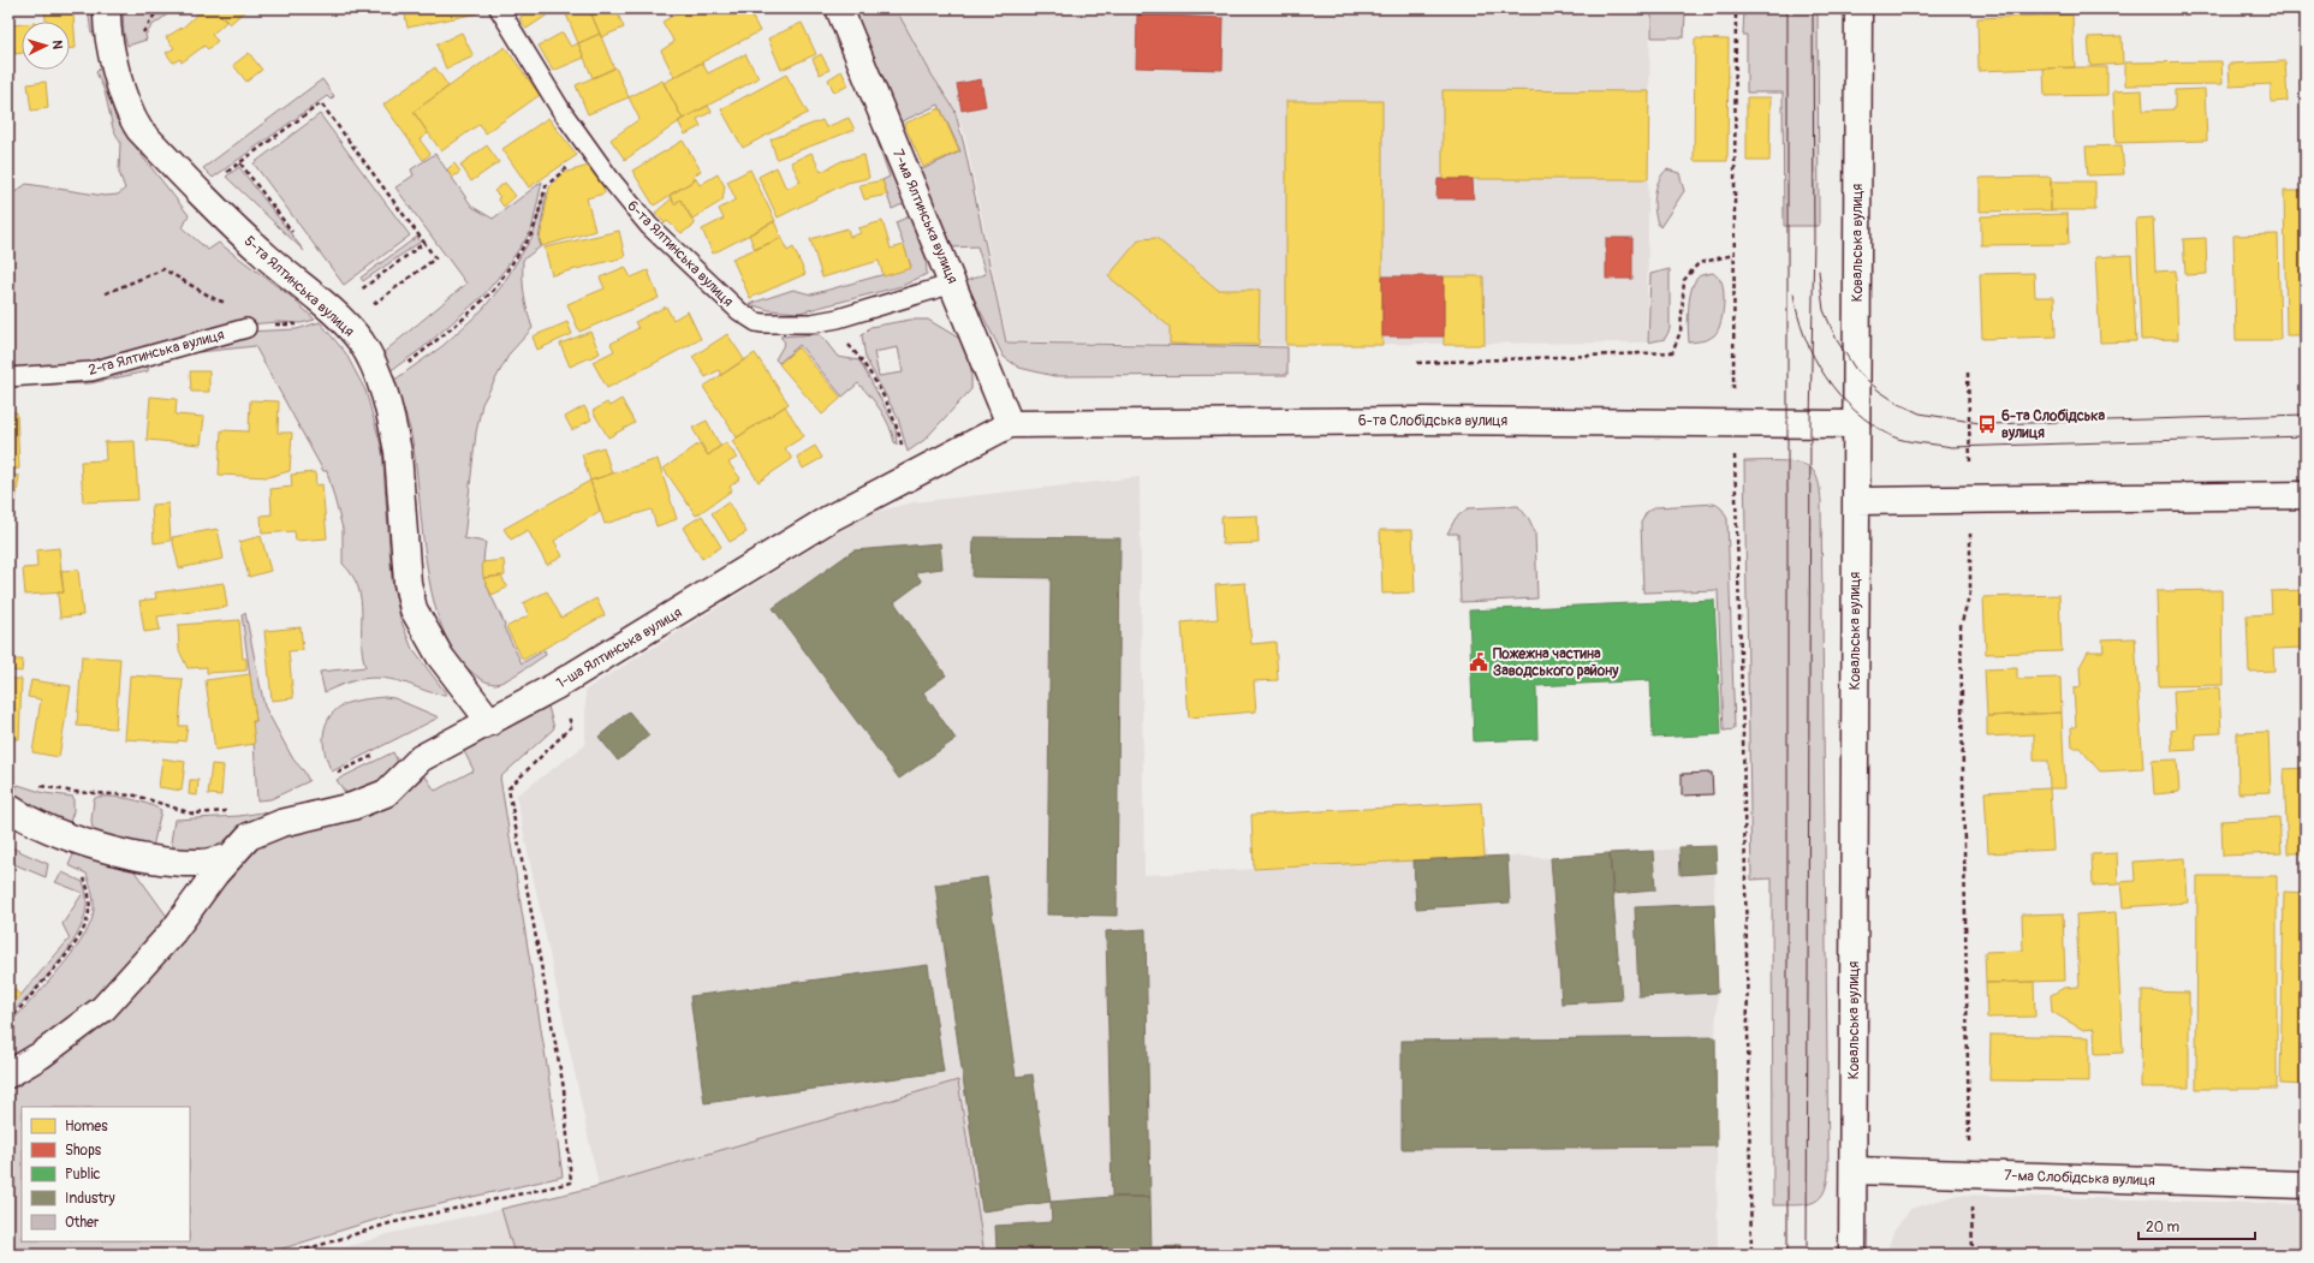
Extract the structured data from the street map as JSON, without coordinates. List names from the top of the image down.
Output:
{
  "streets": {
    "street": [
      "7-ма Ялтинська вулиця",
      "Ковальська вулиця",
      "5-та Ялтинська вулиця",
      "6-та Слобідська вулиця",
      "1-ша Ялтинська вулиця",
      "7-ма Слобідська вулиця"
    ],
    "lane": ["6-та Ялтинська вулиця", "2-га Ялтинська вулиця"]
  },
  "crossings": [
    ["7-ма Ялтинська вулиця", "6-та Ялтинська вулиця"],
    ["7-ма Ялтинська вулиця", "6-та Слобідська вулиця"],
    ["7-ма Ялтинська вулиця", "1-ша Ялтинська вулиця"],
    ["Ковальська вулиця", "6-та Слобідська вулиця"],
    ["Ковальська вулиця", "7-ма Слобідська вулиця"],
    ["5-та Ялтинська вулиця", "1-ша Ялтинська вулиця"],
    ["6-та Слобідська вулиця", "1-ша Ялтинська вулиця"]
  ],
  "places": {
    "bus stop": ["6-та Слобідська вулиця"],
    "public building": ["Пожежна частина Заводського району"]
  },
  "legend": [
    "Homes",
    "Shops",
    "Public",
    "Industry",
    "Other"
  ],
  "scale_bar": "20 m",
  "north": "right"
}
